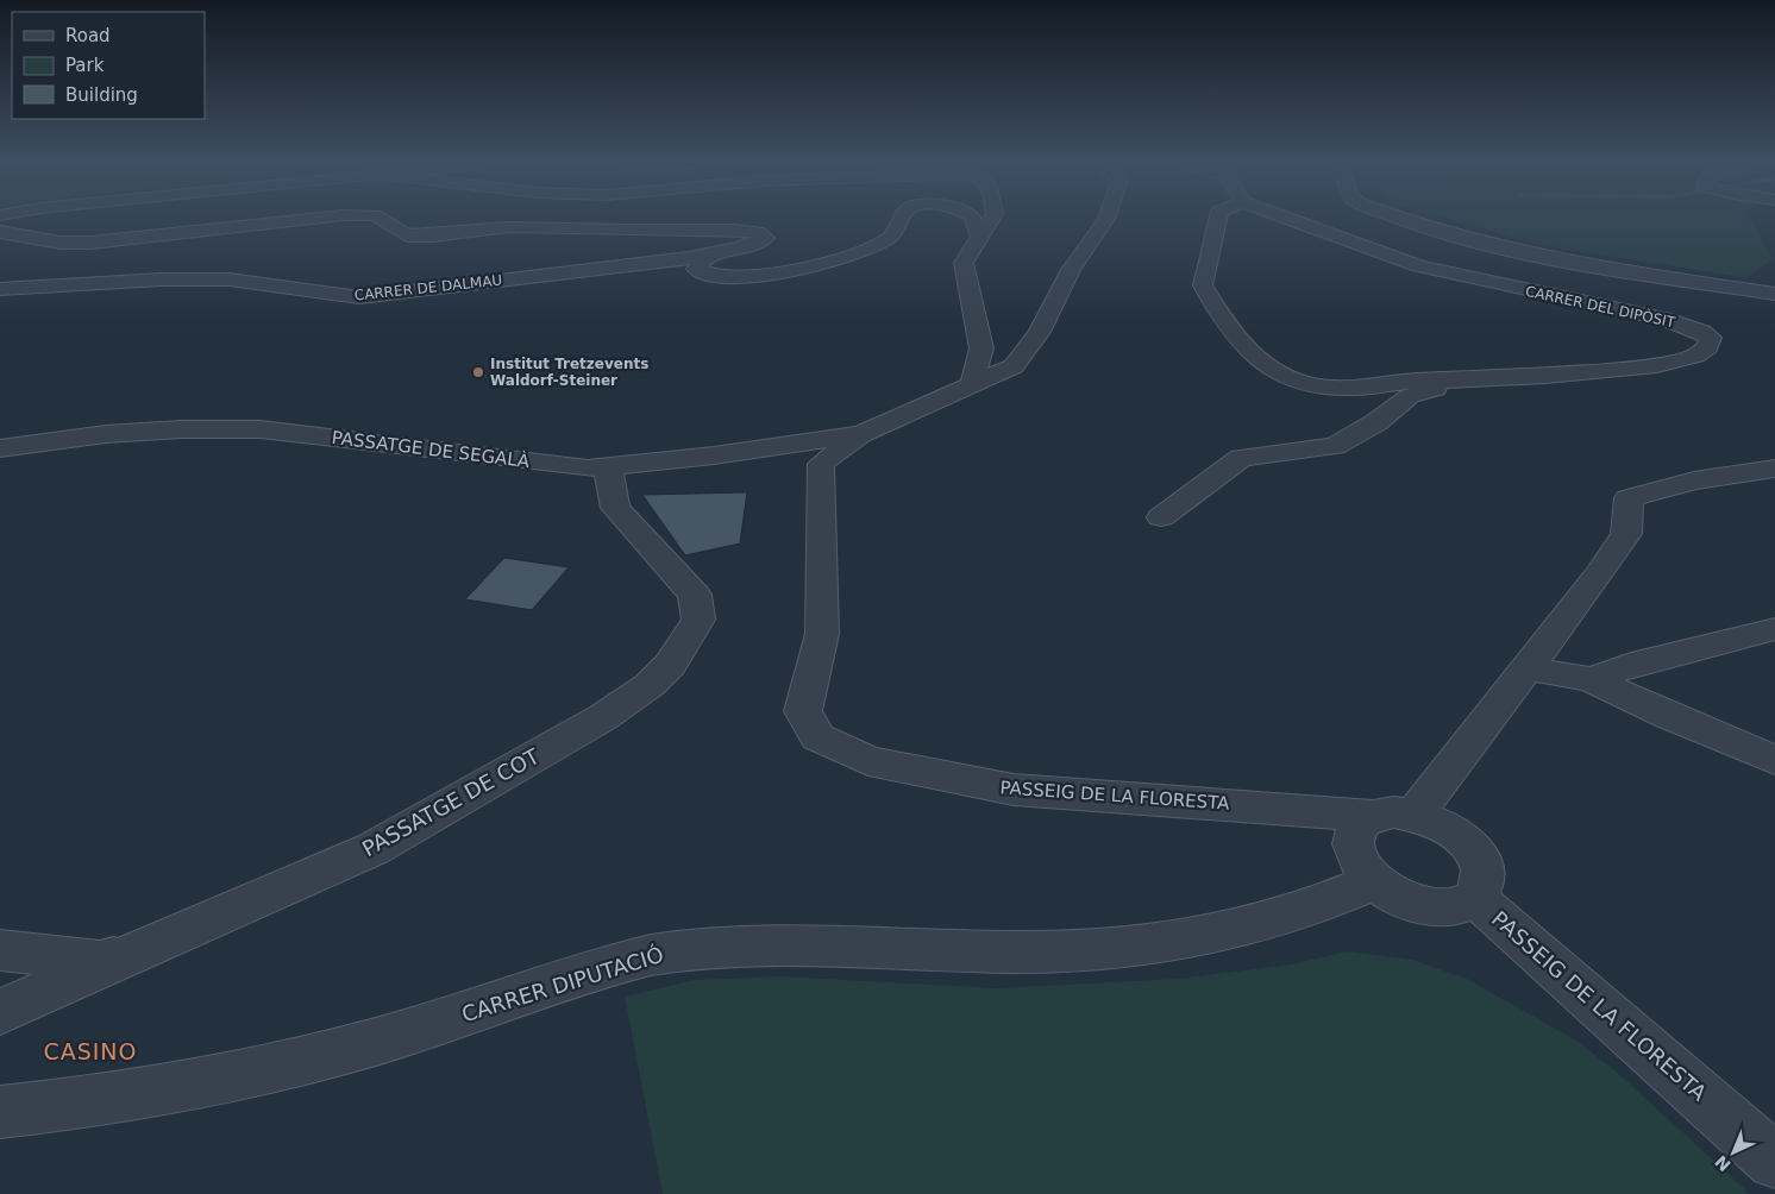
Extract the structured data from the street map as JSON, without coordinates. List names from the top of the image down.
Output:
{
  "streets": {
    "street": [
      "CARRER DE DALMAU",
      "CARRER DEL DIPÒSIT",
      "PASSATGE DE SEGALÀ",
      "PASSEIG DE LA FLORESTA",
      "PASSATGE DE COT",
      "CARRER DIPUTACIÓ"
    ]
  },
  "crossings": [
    ["PASSATGE DE SEGALÀ", "PASSEIG DE LA FLORESTA"],
    ["PASSATGE DE SEGALÀ", "PASSATGE DE COT"],
    ["PASSEIG DE LA FLORESTA", "CARRER DIPUTACIÓ"]
  ],
  "districts": ["CASINO"],
  "places": ["Institut Tretzevents Waldorf-Steiner"],
  "legend": ["Road", "Park", "Building"],
  "north": "bottom left"
}
